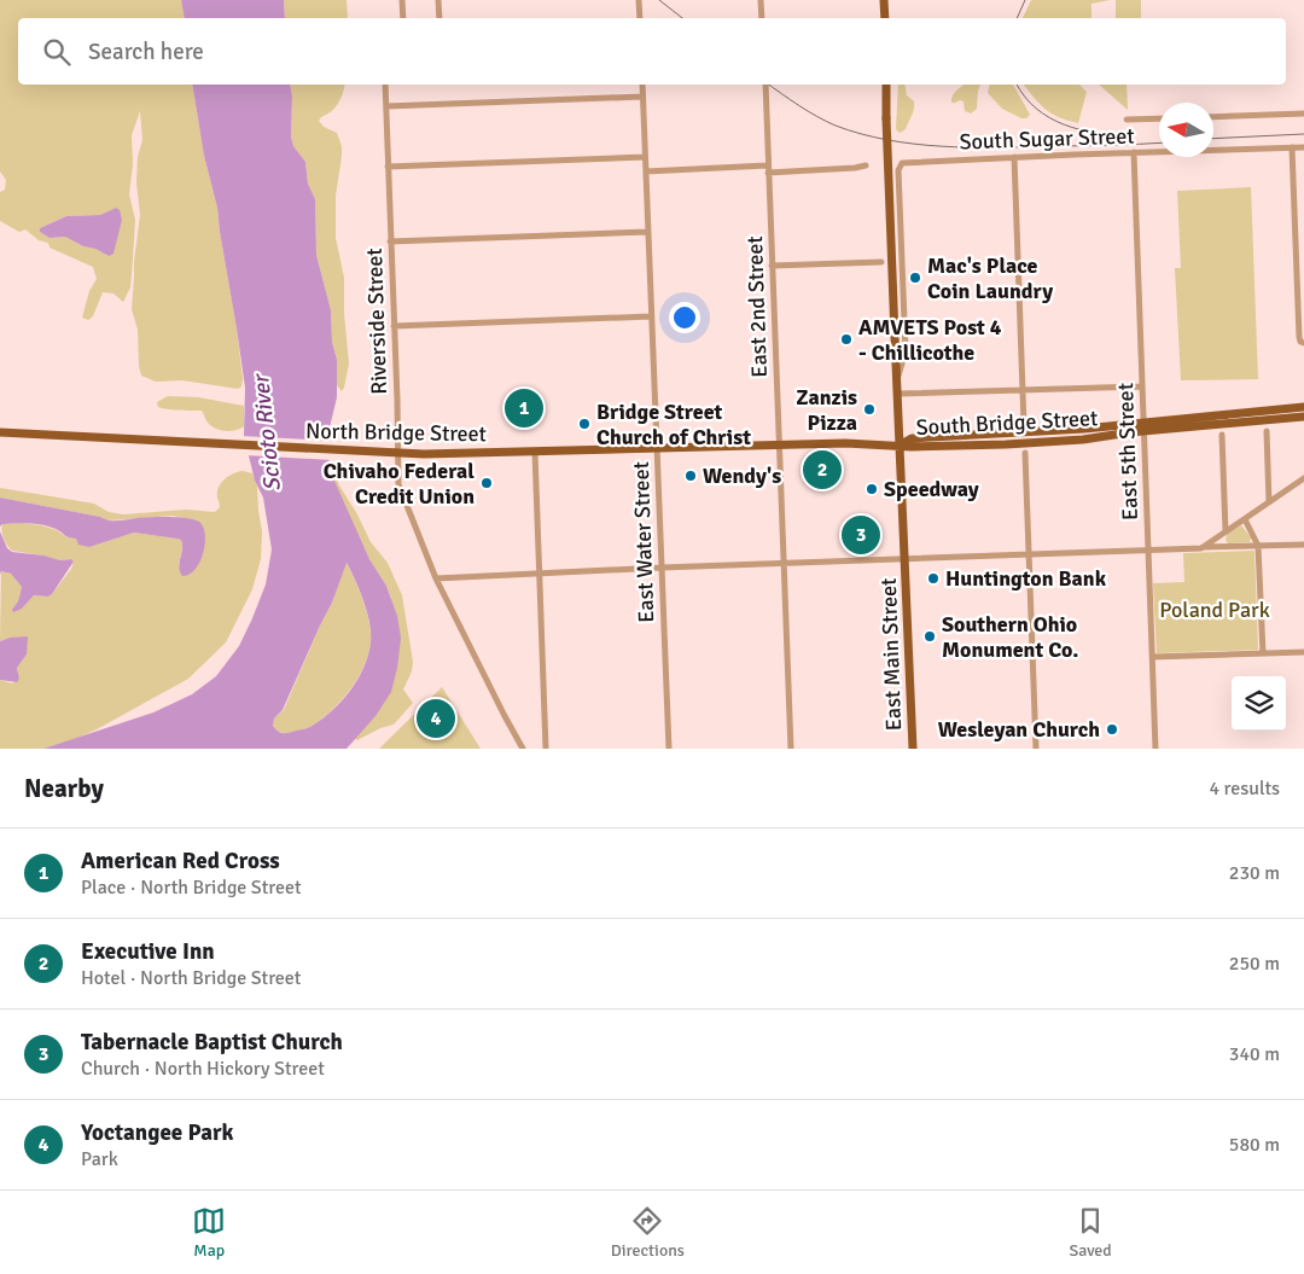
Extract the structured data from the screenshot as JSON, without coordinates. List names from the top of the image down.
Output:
{
  "streets": {
    "main road": ["South Bridge Street", "North Bridge Street", "East Main Street"],
    "street": [
      "South Sugar Street",
      "East 2nd Street",
      "Riverside Street",
      "East 5th Street",
      "East Water Street"
    ]
  },
  "crossings": [
    ["South Sugar Street", "East 5th Street"],
    ["South Sugar Street", "East Main Street"],
    ["East 2nd Street", "North Bridge Street"],
    ["Riverside Street", "North Bridge Street"],
    ["South Bridge Street", "North Bridge Street"],
    ["South Bridge Street", "East 5th Street"],
    ["South Bridge Street", "East Main Street"],
    ["North Bridge Street", "East Water Street"],
    ["North Bridge Street", "East Main Street"]
  ],
  "water": ["Scioto River"],
  "parks": ["Poland Park"],
  "places": [
    "Mac's Place Coin Laundry",
    "AMVETS Post 4 - Chillicothe",
    "Zanzis Pizza",
    "Bridge Street Church of Christ",
    "Wendy's",
    "Chivaho Federal Credit Union",
    "Speedway",
    "Huntington Bank",
    "Southern Ohio Monument Co.",
    "Wesleyan Church"
  ],
  "north": "left",
  "page": {
    "search": "Search here",
    "pins": [
      "1",
      "2",
      "3",
      "4"
    ],
    "heading": ["Nearby", "4 results"],
    "list": [
      {
        "mark": "1",
        "name": "American Red Cross",
        "note": "Place · North Bridge Street",
        "value": "230 m"
      },
      {
        "mark": "2",
        "name": "Executive Inn",
        "note": "Hotel · North Bridge Street",
        "value": "250 m"
      },
      {
        "mark": "3",
        "name": "Tabernacle Baptist Church",
        "note": "Church · North Hickory Street",
        "value": "340 m"
      },
      {
        "mark": "4",
        "name": "Yoctangee Park",
        "note": "Park",
        "value": "580 m"
      }
    ],
    "nav": ["Map", "Directions", "Saved"]
  }
}
